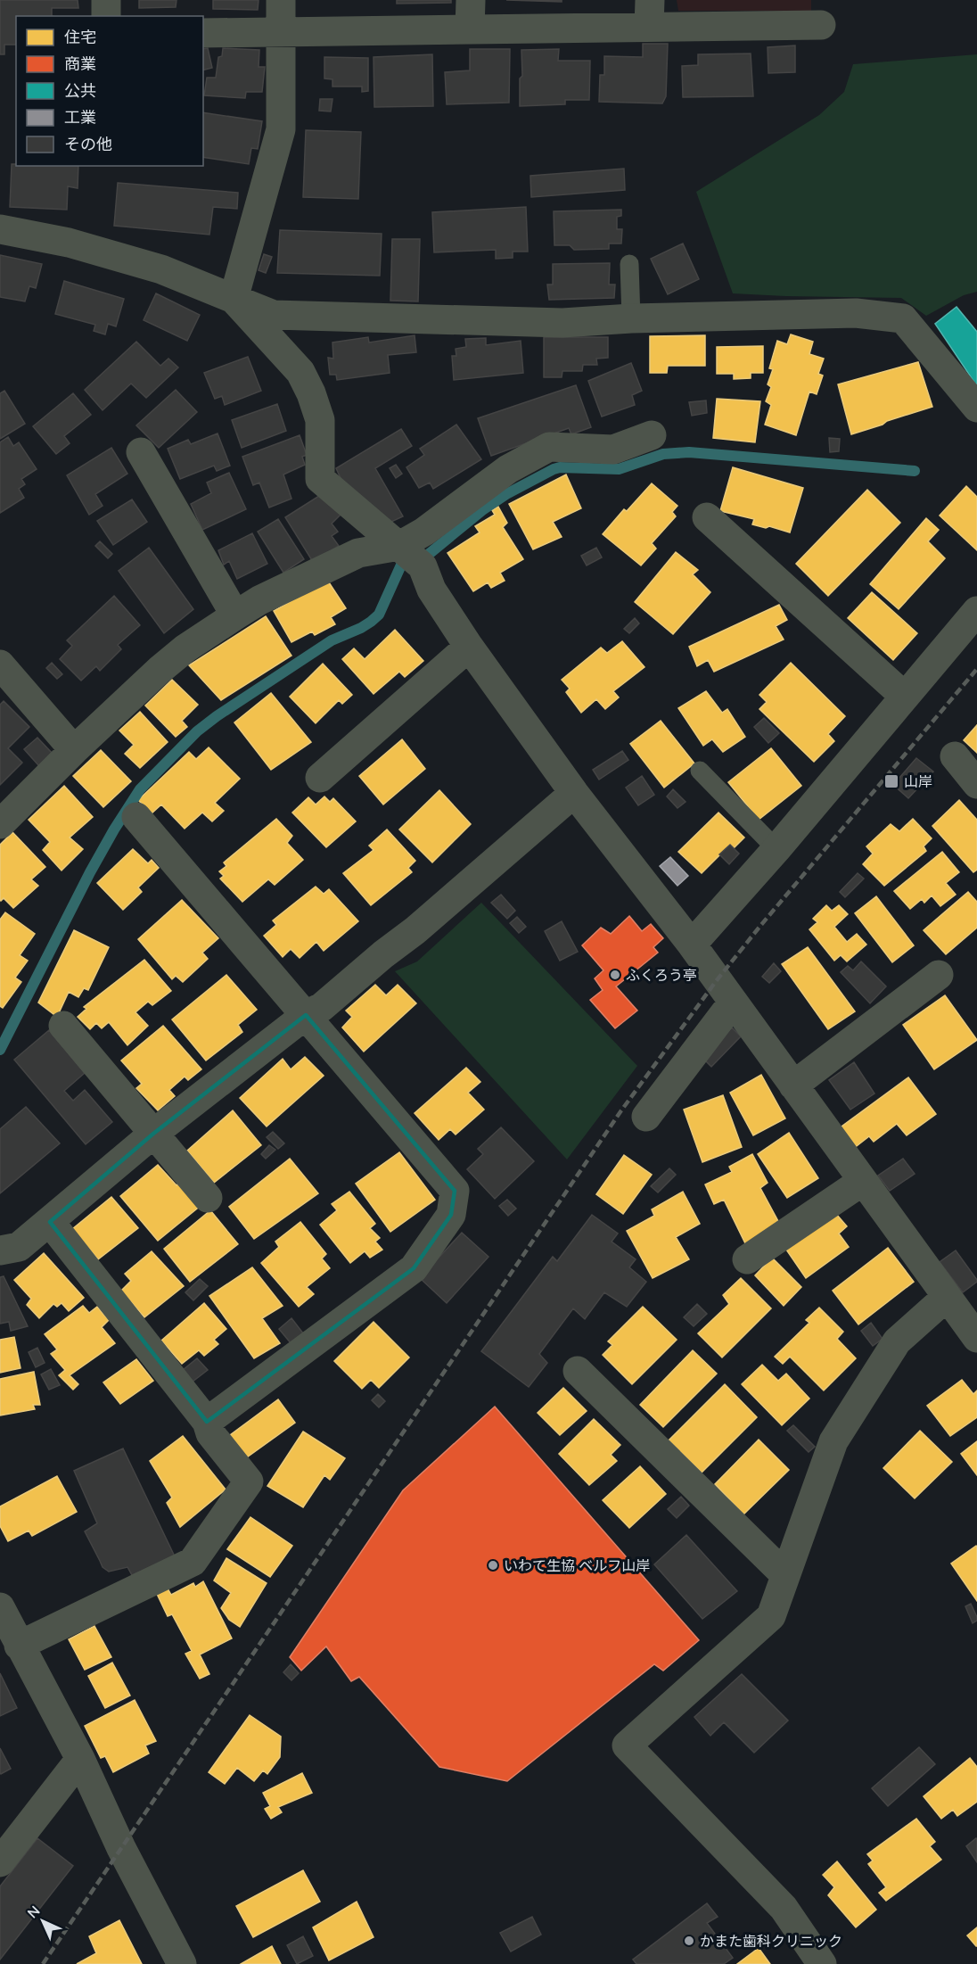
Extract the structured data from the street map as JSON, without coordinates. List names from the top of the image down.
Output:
{
  "places": {
    "transit": ["山岸"],
    "other": ["ふくろう亭", "いわて生協 ベルフ山岸", "かまた歯科クリニック"]
  },
  "legend": [
    "住宅",
    "商業",
    "公共",
    "工業",
    "その他"
  ],
  "north": "top left"
}
